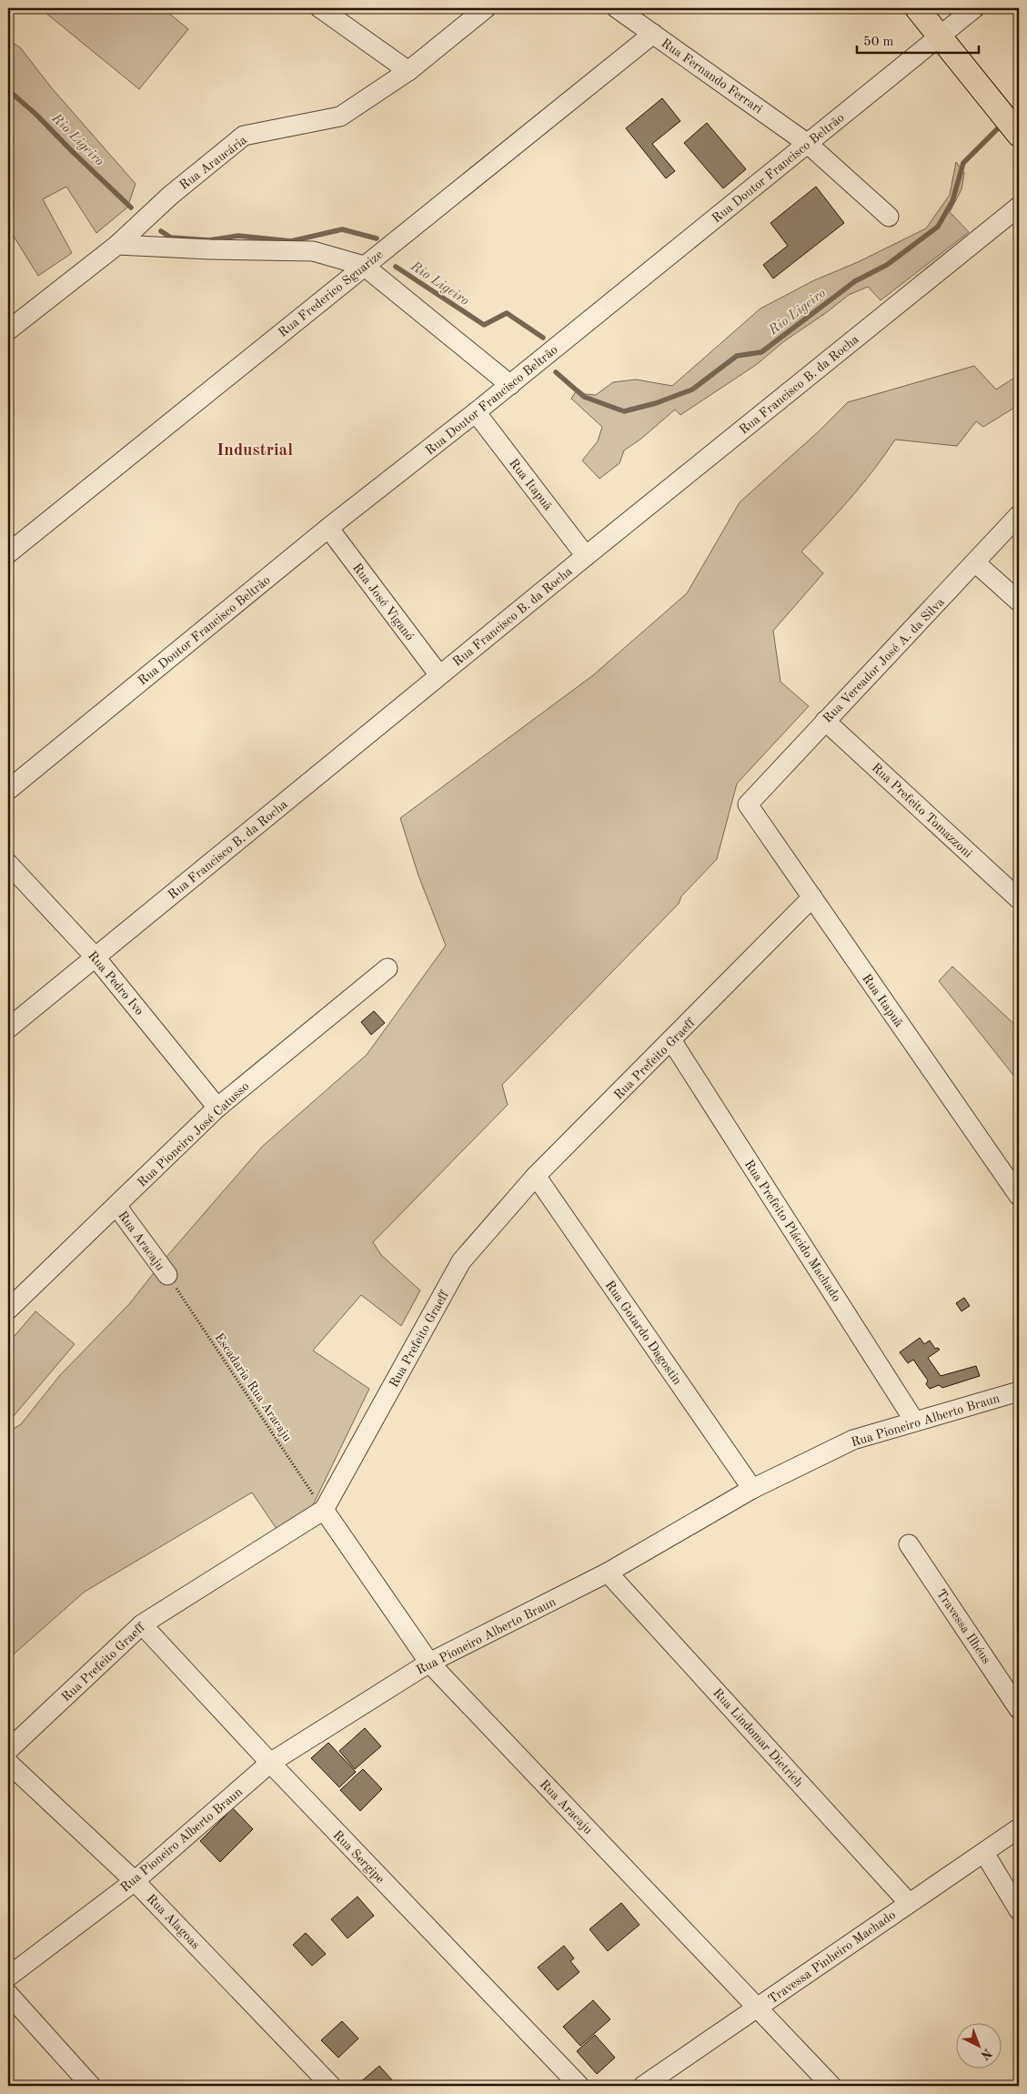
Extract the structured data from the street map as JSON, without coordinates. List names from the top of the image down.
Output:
{
  "streets": {
    "street": [
      "Rua Fernando Ferrari",
      "Rua Araucária",
      "Rua Doutor Francisco Beltrão",
      "Rua Frederico Sguarize",
      "Rua Francisco B. da Rocha",
      "Rua Itapuã",
      "Rua José Viganó",
      "Rua Vereador José A. da Silva",
      "Rua Prefeito Tomazzoni",
      "Rua Pedro Ivo",
      "Rua Prefeito Graeff",
      "Rua Pioneiro José Catusso",
      "Rua Prefeito Plácido Machado",
      "Rua Aracaju",
      "Rua Gotardo Dagostin",
      "Rua Pioneiro Alberto Braun",
      "Travessa Ilhéus",
      "Rua Lindomar Dietrich",
      "Rua Sergipe",
      "Rua Alagoas",
      "Travessa Pinheiro Machado"
    ],
    "path": ["Escadaria Rua Aracaju"]
  },
  "crossings": [
    ["Rua Fernando Ferrari", "Rua Doutor Francisco Beltrão"],
    ["Rua Fernando Ferrari", "Rua Frederico Sguarize"],
    ["Rua Doutor Francisco Beltrão", "Rua Itapuã"],
    ["Rua Doutor Francisco Beltrão", "Rua José Viganó"],
    ["Rua Francisco B. da Rocha", "Rua Itapuã"],
    ["Rua Francisco B. da Rocha", "Rua José Viganó"],
    ["Rua Francisco B. da Rocha", "Rua Pedro Ivo"],
    ["Rua Itapuã", "Rua Vereador José A. da Silva"],
    ["Rua Itapuã", "Rua Prefeito Graeff"],
    ["Rua Vereador José A. da Silva", "Rua Prefeito Tomazzoni"],
    ["Rua Pedro Ivo", "Rua Pioneiro José Catusso"],
    ["Rua Prefeito Graeff", "Rua Prefeito Plácido Machado"],
    ["Rua Prefeito Graeff", "Rua Aracaju"],
    ["Rua Prefeito Graeff", "Rua Gotardo Dagostin"],
    ["Rua Prefeito Graeff", "Escadaria Rua Aracaju"],
    ["Rua Prefeito Graeff", "Rua Sergipe"],
    ["Rua Pioneiro José Catusso", "Rua Aracaju"],
    ["Rua Prefeito Plácido Machado", "Rua Pioneiro Alberto Braun"],
    ["Rua Aracaju", "Escadaria Rua Aracaju"],
    ["Rua Aracaju", "Rua Pioneiro Alberto Braun"],
    ["Rua Aracaju", "Travessa Pinheiro Machado"],
    ["Rua Gotardo Dagostin", "Rua Pioneiro Alberto Braun"],
    ["Rua Pioneiro Alberto Braun", "Rua Lindomar Dietrich"],
    ["Rua Pioneiro Alberto Braun", "Rua Sergipe"],
    ["Rua Pioneiro Alberto Braun", "Rua Alagoas"],
    ["Rua Lindomar Dietrich", "Travessa Pinheiro Machado"]
  ],
  "districts": ["Industrial"],
  "water": ["Rio Ligeiro"],
  "scale_bar": "50 m",
  "north": "bottom right"
}
